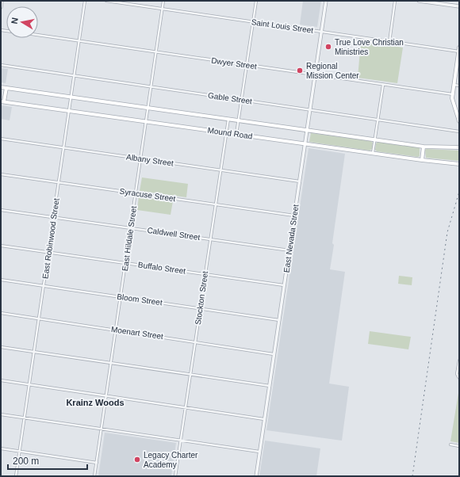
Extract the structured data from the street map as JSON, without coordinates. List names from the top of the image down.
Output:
{
  "streets": {
    "main road": ["Mound Road"],
    "street": [
      "Saint Louis Street",
      "Dwyer Street",
      "Gable Street",
      "Albany Street",
      "Syracuse Street",
      "Caldwell Street",
      "East Robinwood Street",
      "East Hildale Street",
      "East Nevada Street",
      "Buffalo Street",
      "Stockton Street",
      "Bloom Street",
      "Moenart Street"
    ]
  },
  "crossings": [
    ["Saint Louis Street", "East Hildale Street"],
    ["Saint Louis Street", "East Nevada Street"],
    ["Dwyer Street", "East Robinwood Street"],
    ["Dwyer Street", "East Hildale Street"],
    ["Dwyer Street", "East Nevada Street"],
    ["Gable Street", "East Robinwood Street"],
    ["Gable Street", "East Hildale Street"],
    ["Gable Street", "East Nevada Street"],
    ["Mound Road", "East Robinwood Street"],
    ["Mound Road", "East Hildale Street"],
    ["Mound Road", "East Nevada Street"],
    ["Mound Road", "Stockton Street"],
    ["Albany Street", "East Robinwood Street"],
    ["Albany Street", "East Hildale Street"],
    ["Albany Street", "East Nevada Street"],
    ["Albany Street", "Stockton Street"],
    ["Syracuse Street", "East Robinwood Street"],
    ["Syracuse Street", "East Hildale Street"],
    ["Syracuse Street", "East Nevada Street"],
    ["Syracuse Street", "Stockton Street"],
    ["Caldwell Street", "East Robinwood Street"],
    ["Caldwell Street", "East Hildale Street"],
    ["Caldwell Street", "East Nevada Street"],
    ["Caldwell Street", "Stockton Street"],
    ["East Robinwood Street", "Buffalo Street"],
    ["East Robinwood Street", "Bloom Street"],
    ["East Robinwood Street", "Moenart Street"],
    ["East Hildale Street", "Buffalo Street"],
    ["East Hildale Street", "Bloom Street"],
    ["East Hildale Street", "Moenart Street"],
    ["East Nevada Street", "Buffalo Street"],
    ["East Nevada Street", "Bloom Street"],
    ["East Nevada Street", "Moenart Street"],
    ["Buffalo Street", "Stockton Street"],
    ["Stockton Street", "Bloom Street"],
    ["Stockton Street", "Moenart Street"]
  ],
  "districts": ["Krainz Woods"],
  "places": ["True Love Christian Ministries", "Regional Mission Center", "Legacy Charter Academy"],
  "scale_bar": "200 m",
  "north": "left"
}
